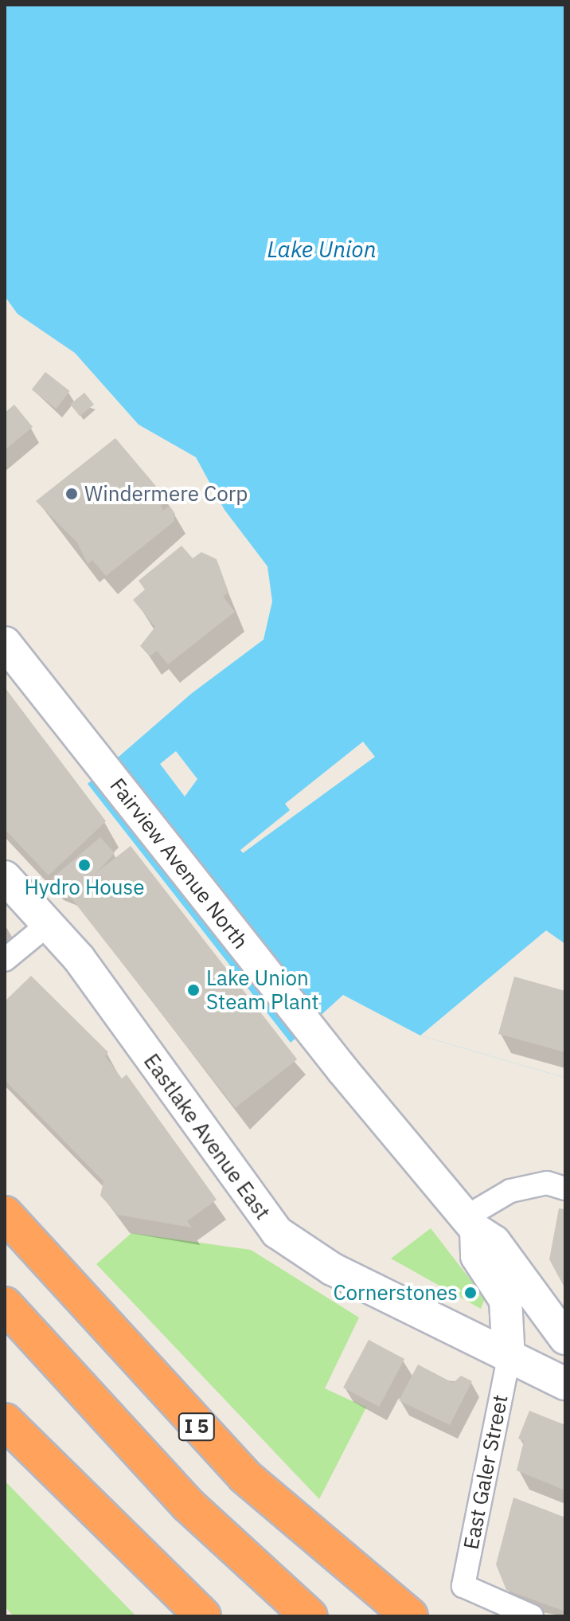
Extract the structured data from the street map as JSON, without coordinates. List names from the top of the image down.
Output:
{
  "streets": {
    "highway": ["I 5"],
    "main road": ["Fairview Avenue North", "Eastlake Avenue East"],
    "street": ["East Galer Street"]
  },
  "crossings": [
    ["Eastlake Avenue East", "East Galer Street"]
  ],
  "water": ["Lake Union"],
  "places": [
    "Windermere Corp",
    "Hydro House",
    "Lake Union Steam Plant",
    "Cornerstones"
  ]
}
